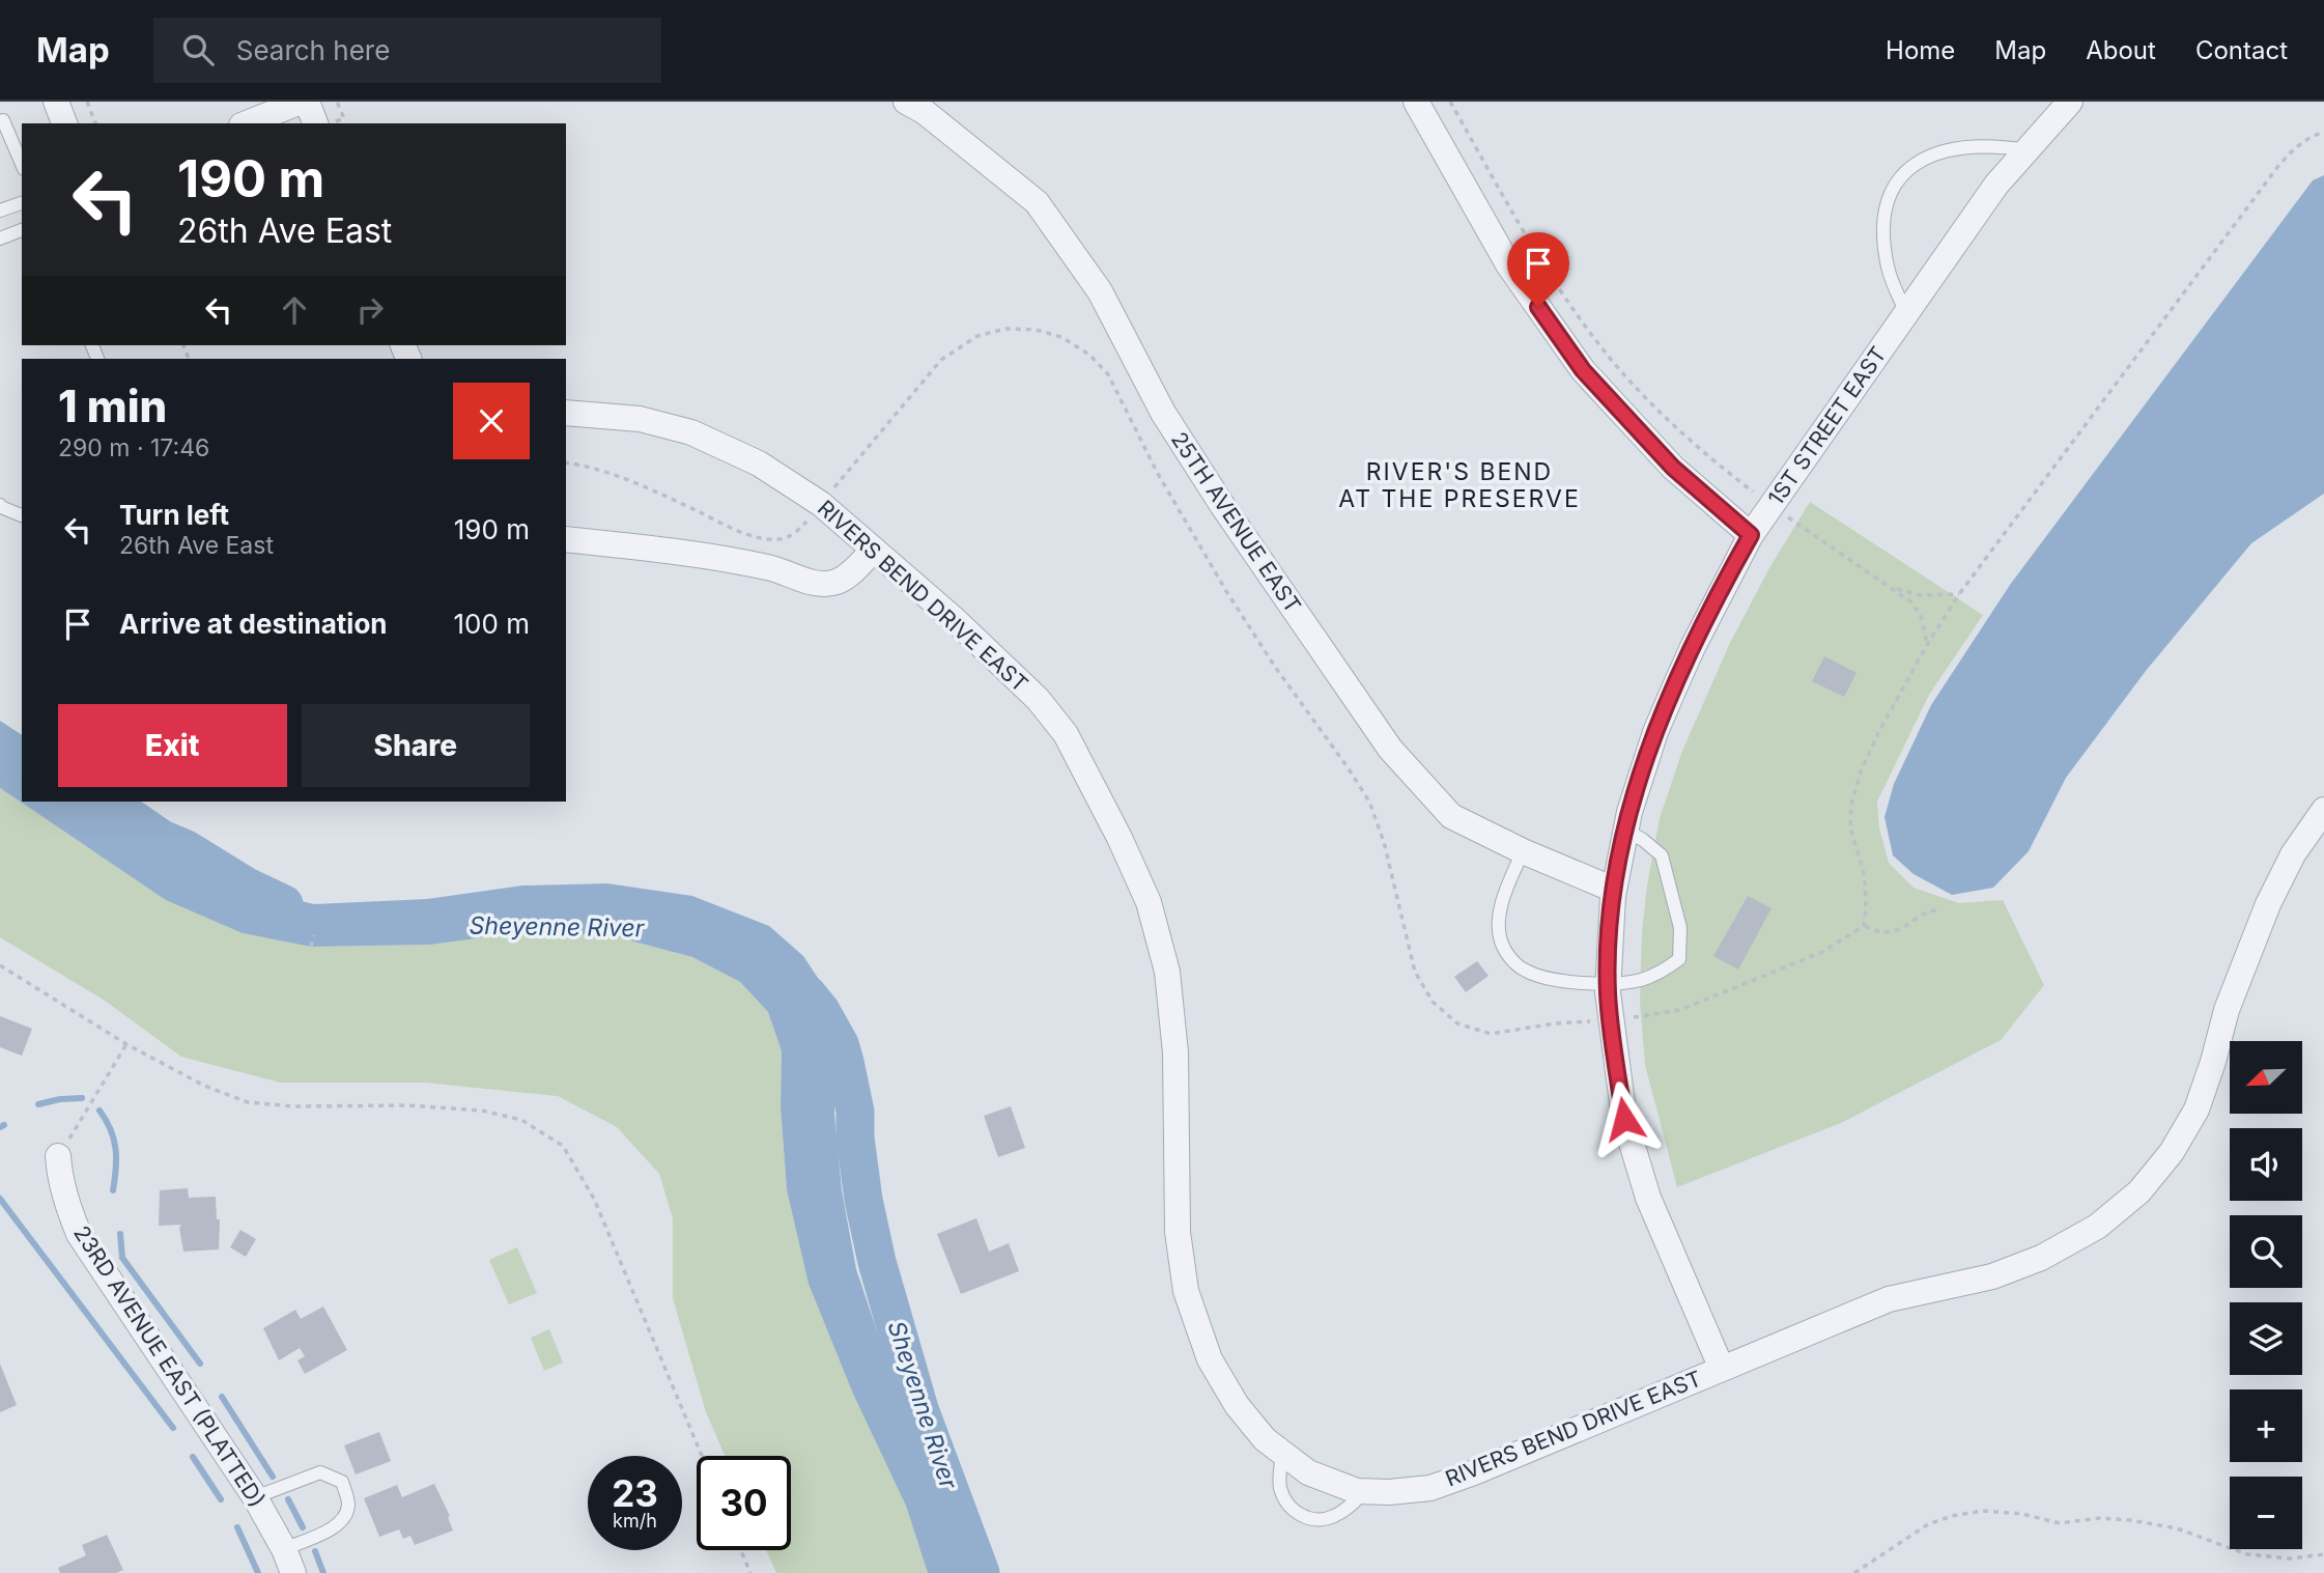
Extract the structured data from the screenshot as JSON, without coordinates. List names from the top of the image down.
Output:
{
  "streets": {
    "street": [
      "1ST STREET EAST",
      "25TH AVENUE EAST",
      "RIVERS BEND DRIVE EAST",
      "23RD AVENUE EAST (PLATTED)"
    ]
  },
  "crossings": [
    ["1ST STREET EAST", "25TH AVENUE EAST"],
    ["1ST STREET EAST", "RIVERS BEND DRIVE EAST"]
  ],
  "districts": ["RIVER'S BEND AT THE PRESERVE"],
  "water": ["Sheyenne River"],
  "north": "bottom left",
  "page": {
    "header": "Map",
    "search": "Search here",
    "nav": [
      "Home",
      "Map",
      "About",
      "Contact"
    ],
    "turn": ["190 m", "26th Ave East"],
    "heading": ["1 min", "290 m · 17:46"],
    "list": [
      {
        "name": "Turn left",
        "note": "26th Ave East",
        "value": "190 m"
      },
      {
        "name": "Arrive at destination",
        "value": "100 m"
      }
    ],
    "buttons": ["Exit", "Share"],
    "map_buttons": ["+", "−"],
    "speed": "23 km/h",
    "limit": "30"
  }
}
